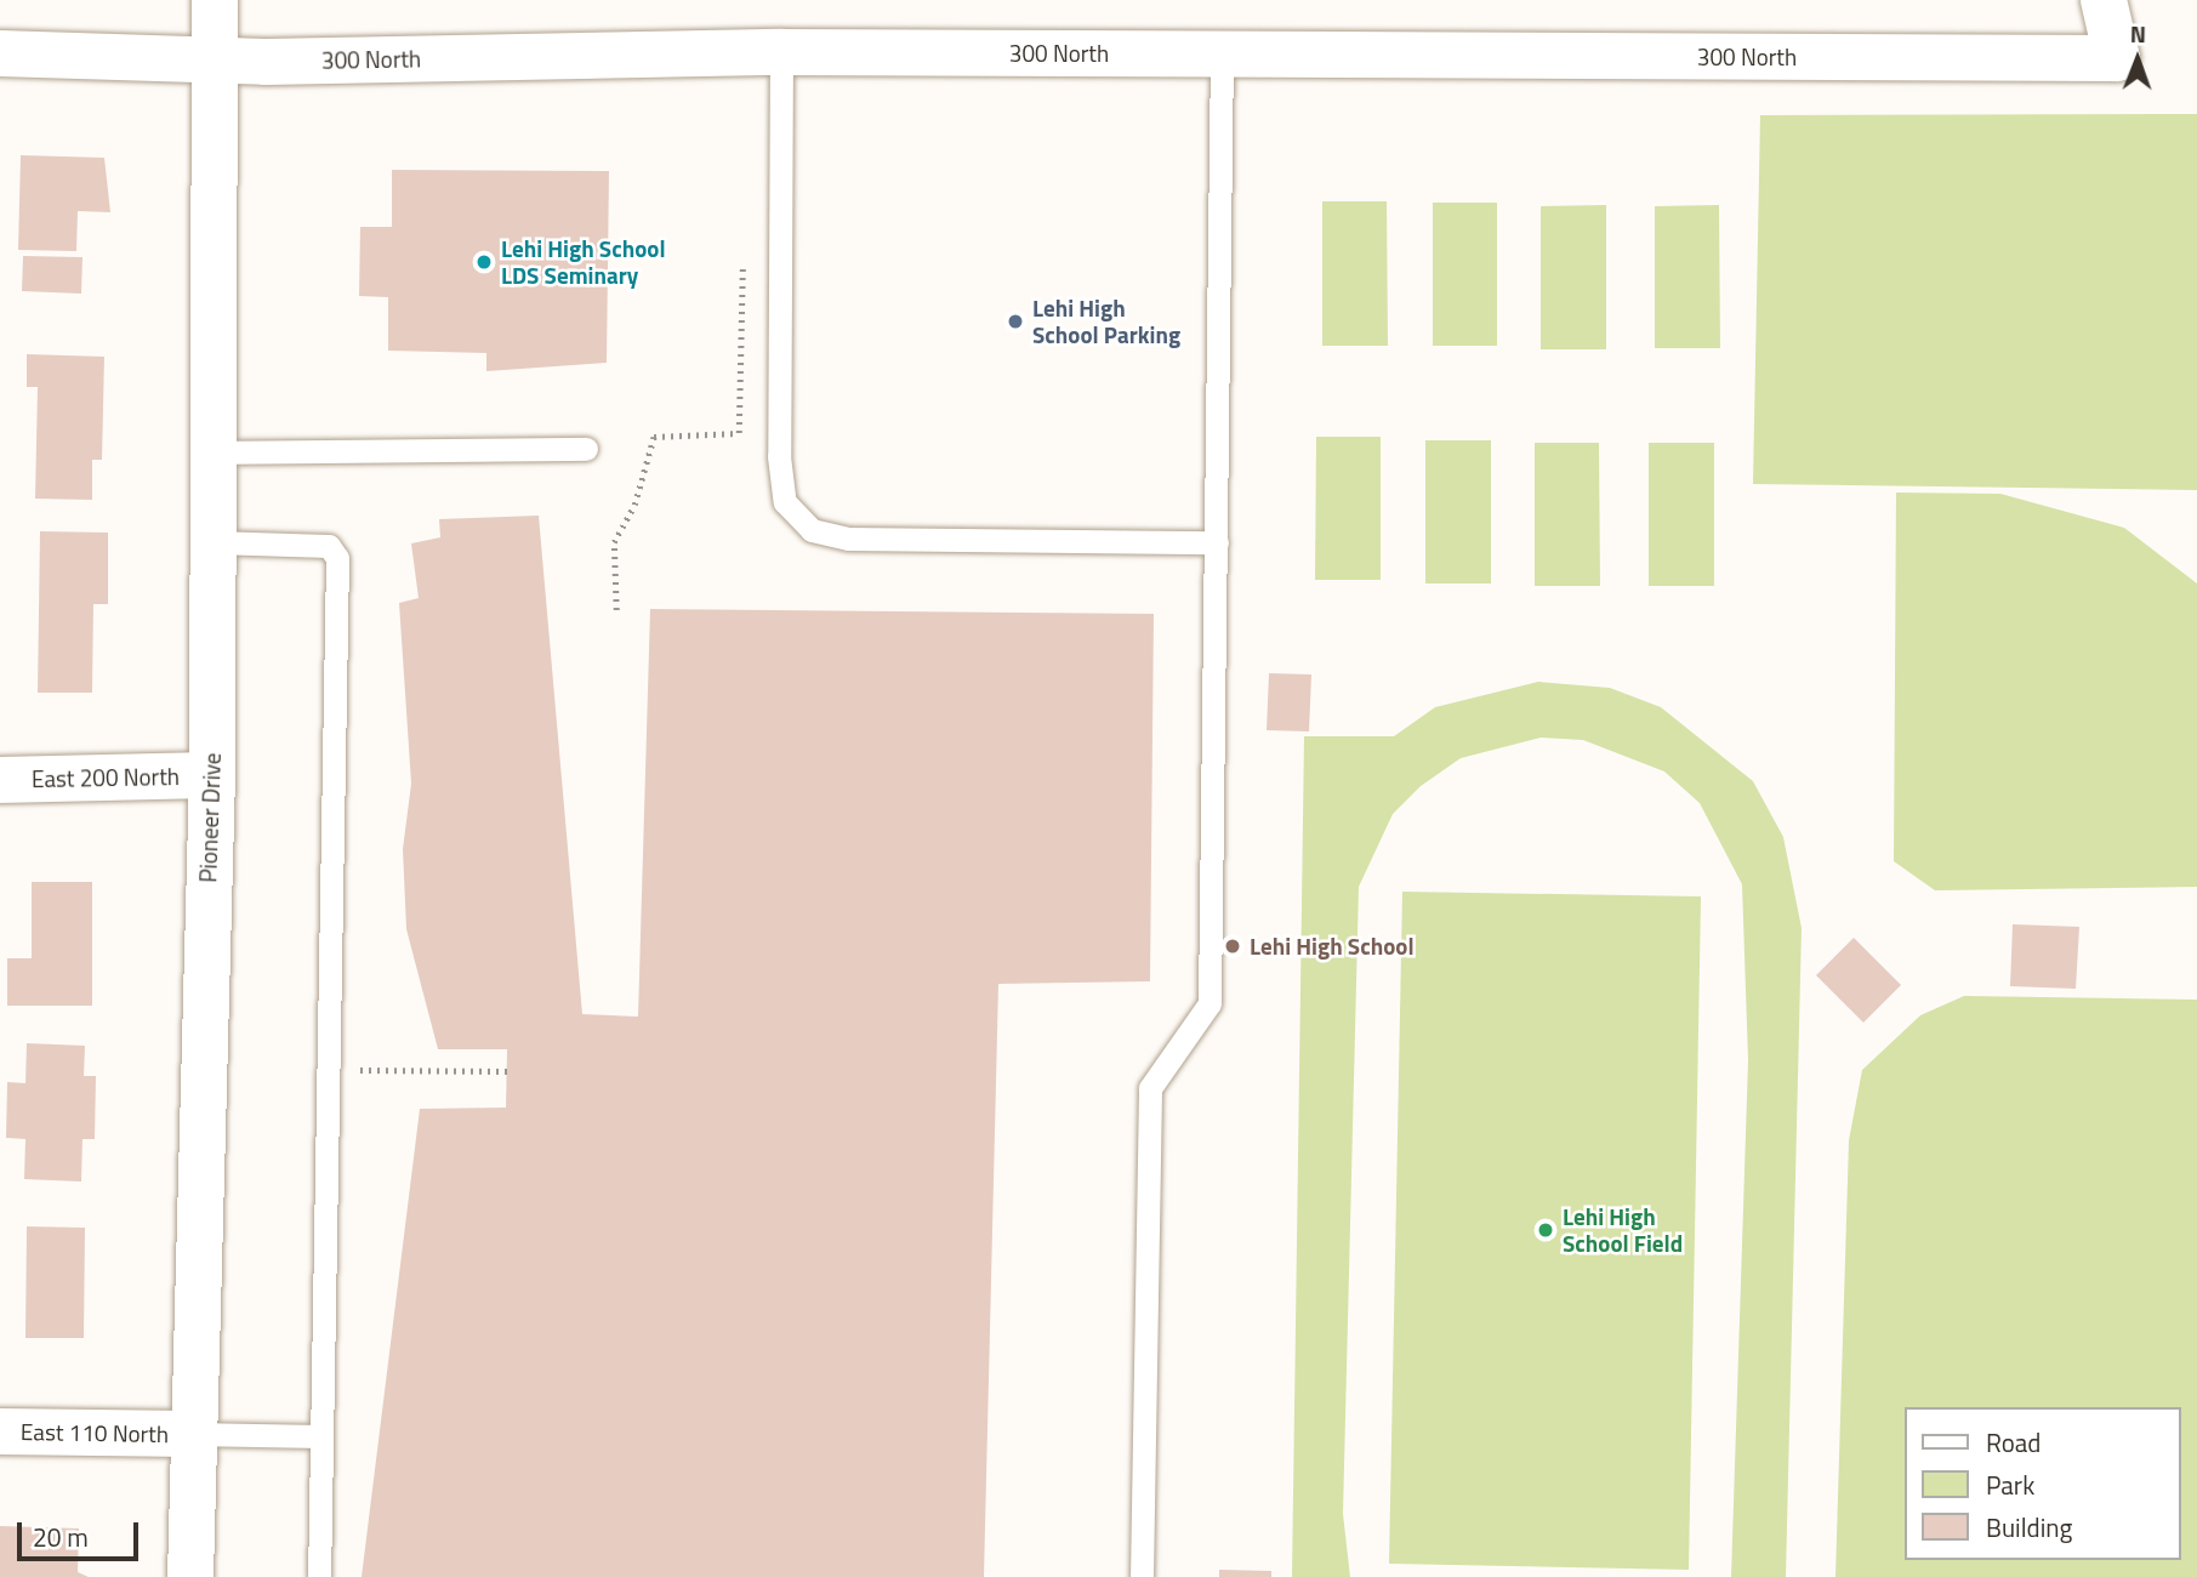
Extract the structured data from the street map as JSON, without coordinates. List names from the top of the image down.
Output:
{
  "streets": {
    "street": [
      "300 North",
      "East 200 North",
      "Pioneer Drive",
      "East 110 North"
    ]
  },
  "crossings": [
    ["300 North", "Pioneer Drive"],
    ["East 200 North", "Pioneer Drive"],
    ["Pioneer Drive", "East 110 North"]
  ],
  "places": [
    "Lehi High School LDS Seminary",
    "Lehi High School Parking",
    "Lehi High School",
    "Lehi High School Field"
  ],
  "legend": ["Road", "Park", "Building"],
  "scale_bar": "20 m",
  "north": "top"
}
